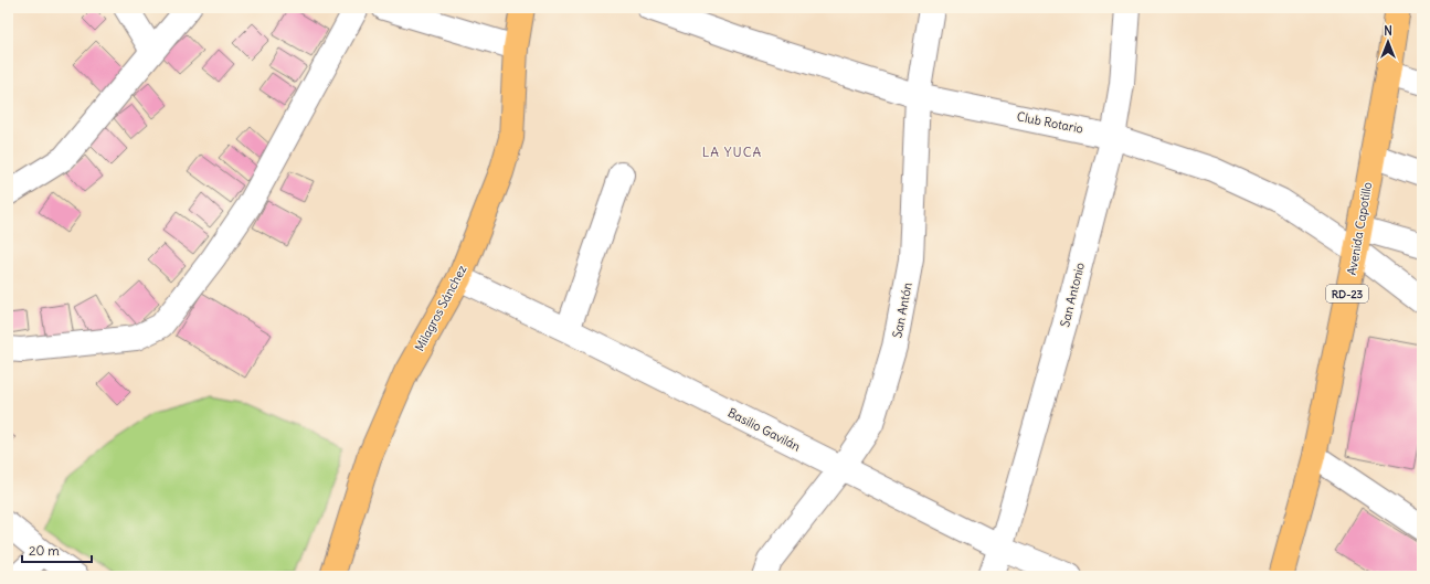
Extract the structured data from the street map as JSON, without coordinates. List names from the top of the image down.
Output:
{
  "streets": {
    "main road": ["Avenida Capotillo", "RD-23", "Milagros Sánchez"],
    "street": [
      "Club Rotario",
      "San Antonio",
      "San Antón",
      "Basilio Gavilán"
    ]
  },
  "crossings": [
    ["Club Rotario", "Avenida Capotillo"],
    ["Club Rotario", "San Antonio"],
    ["Club Rotario", "San Antón"],
    ["San Antonio", "Basilio Gavilán"],
    ["Milagros Sánchez", "Basilio Gavilán"],
    ["San Antón", "Basilio Gavilán"]
  ],
  "districts": ["LA YUCA"],
  "scale_bar": "20 m",
  "north": "top"
}
